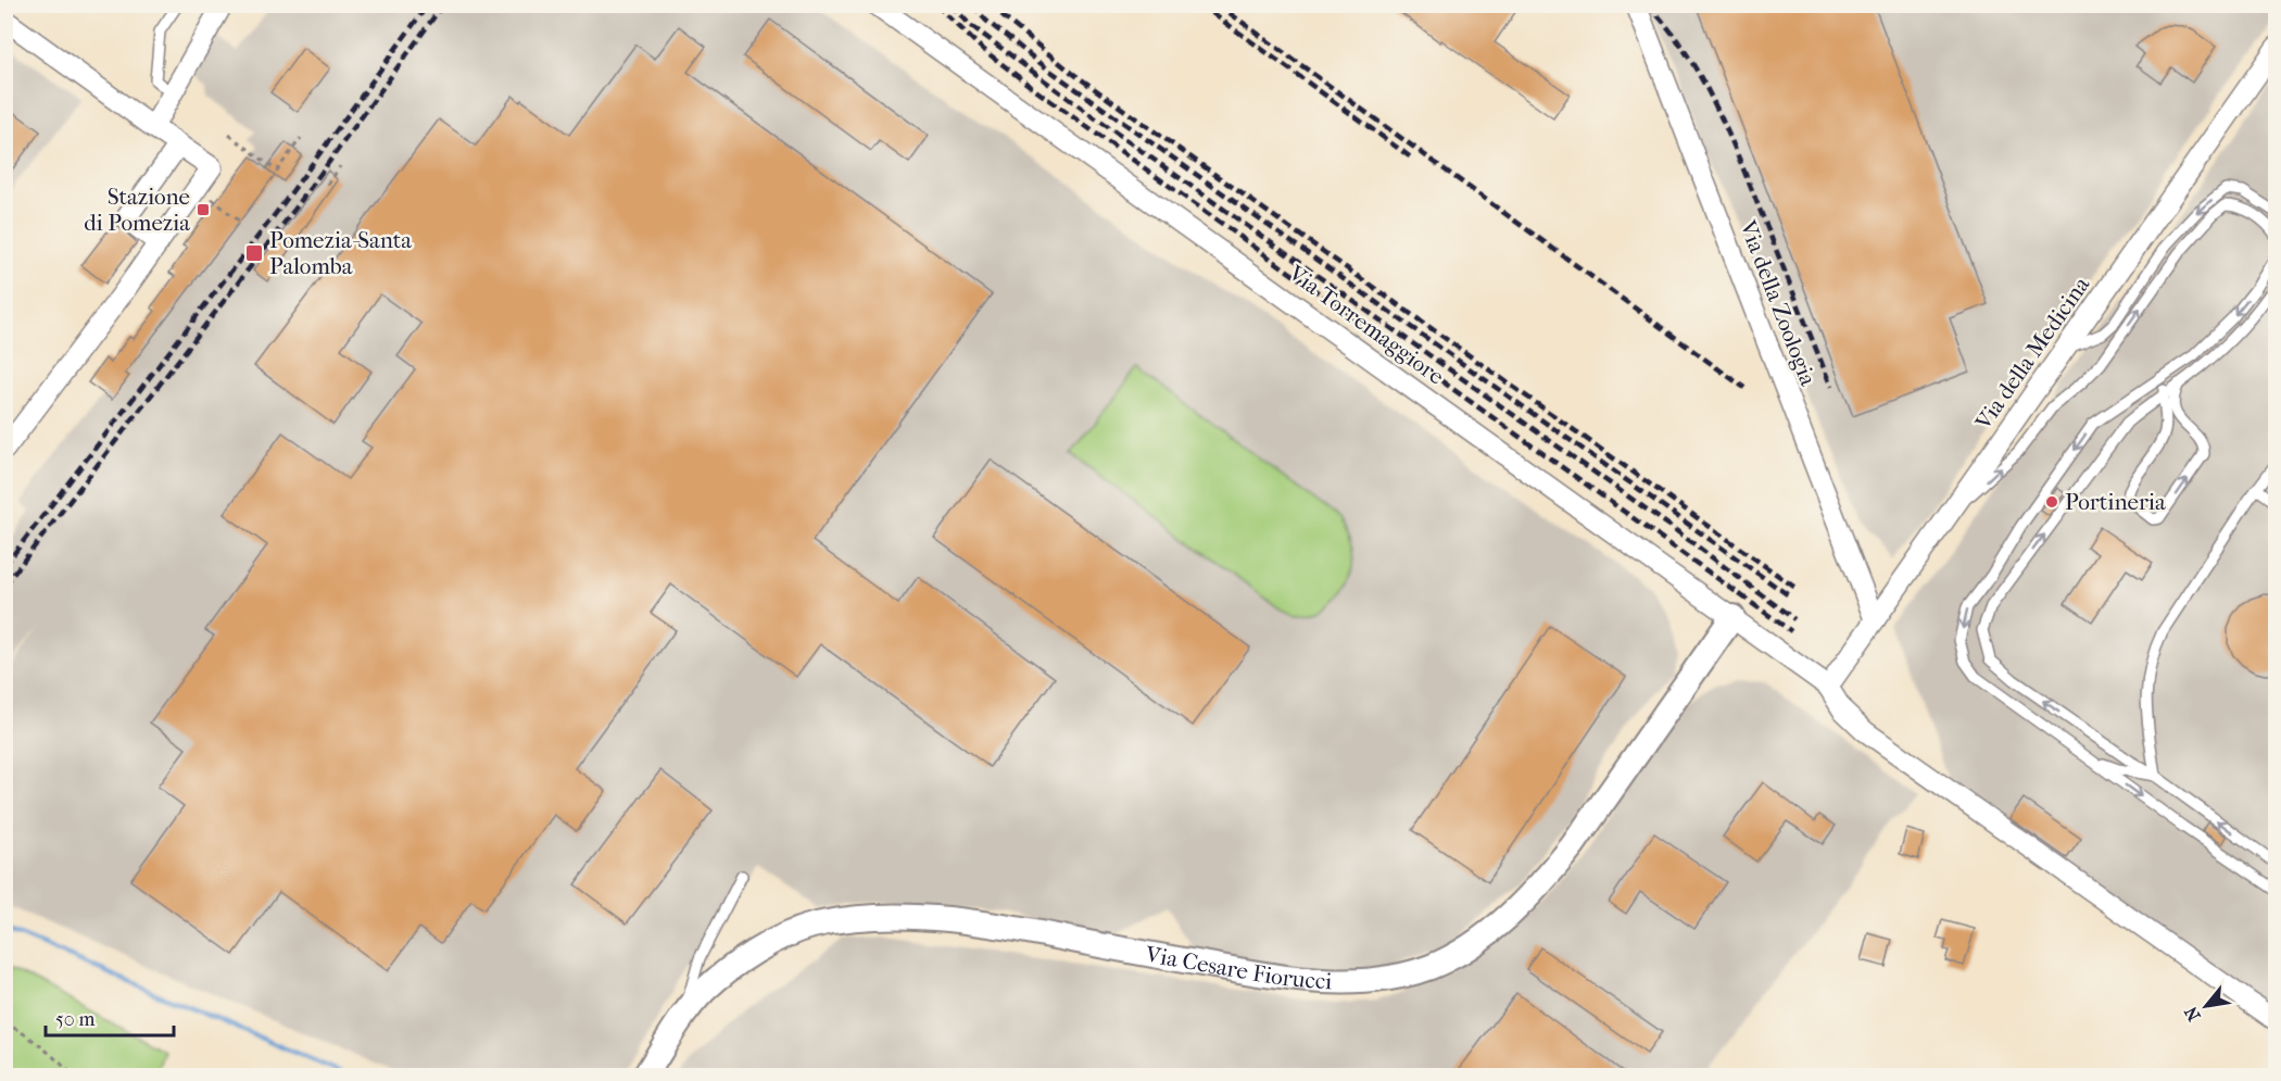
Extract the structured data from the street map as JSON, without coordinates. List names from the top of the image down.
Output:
{
  "streets": {
    "street": [
      "Via della Zoologia",
      "Via Torremaggiore",
      "Via della Medicina",
      "Via Cesare Fiorucci"
    ]
  },
  "crossings": [
    ["Via della Zoologia", "Via della Medicina"],
    ["Via Torremaggiore", "Via della Medicina"],
    ["Via Torremaggiore", "Via Cesare Fiorucci"]
  ],
  "places": {
    "transit": ["Stazione di Pomezia", "Pomezia-Santa Palomba"],
    "other": ["Portineria"]
  },
  "scale_bar": "50 m",
  "north": "bottom left"
}
